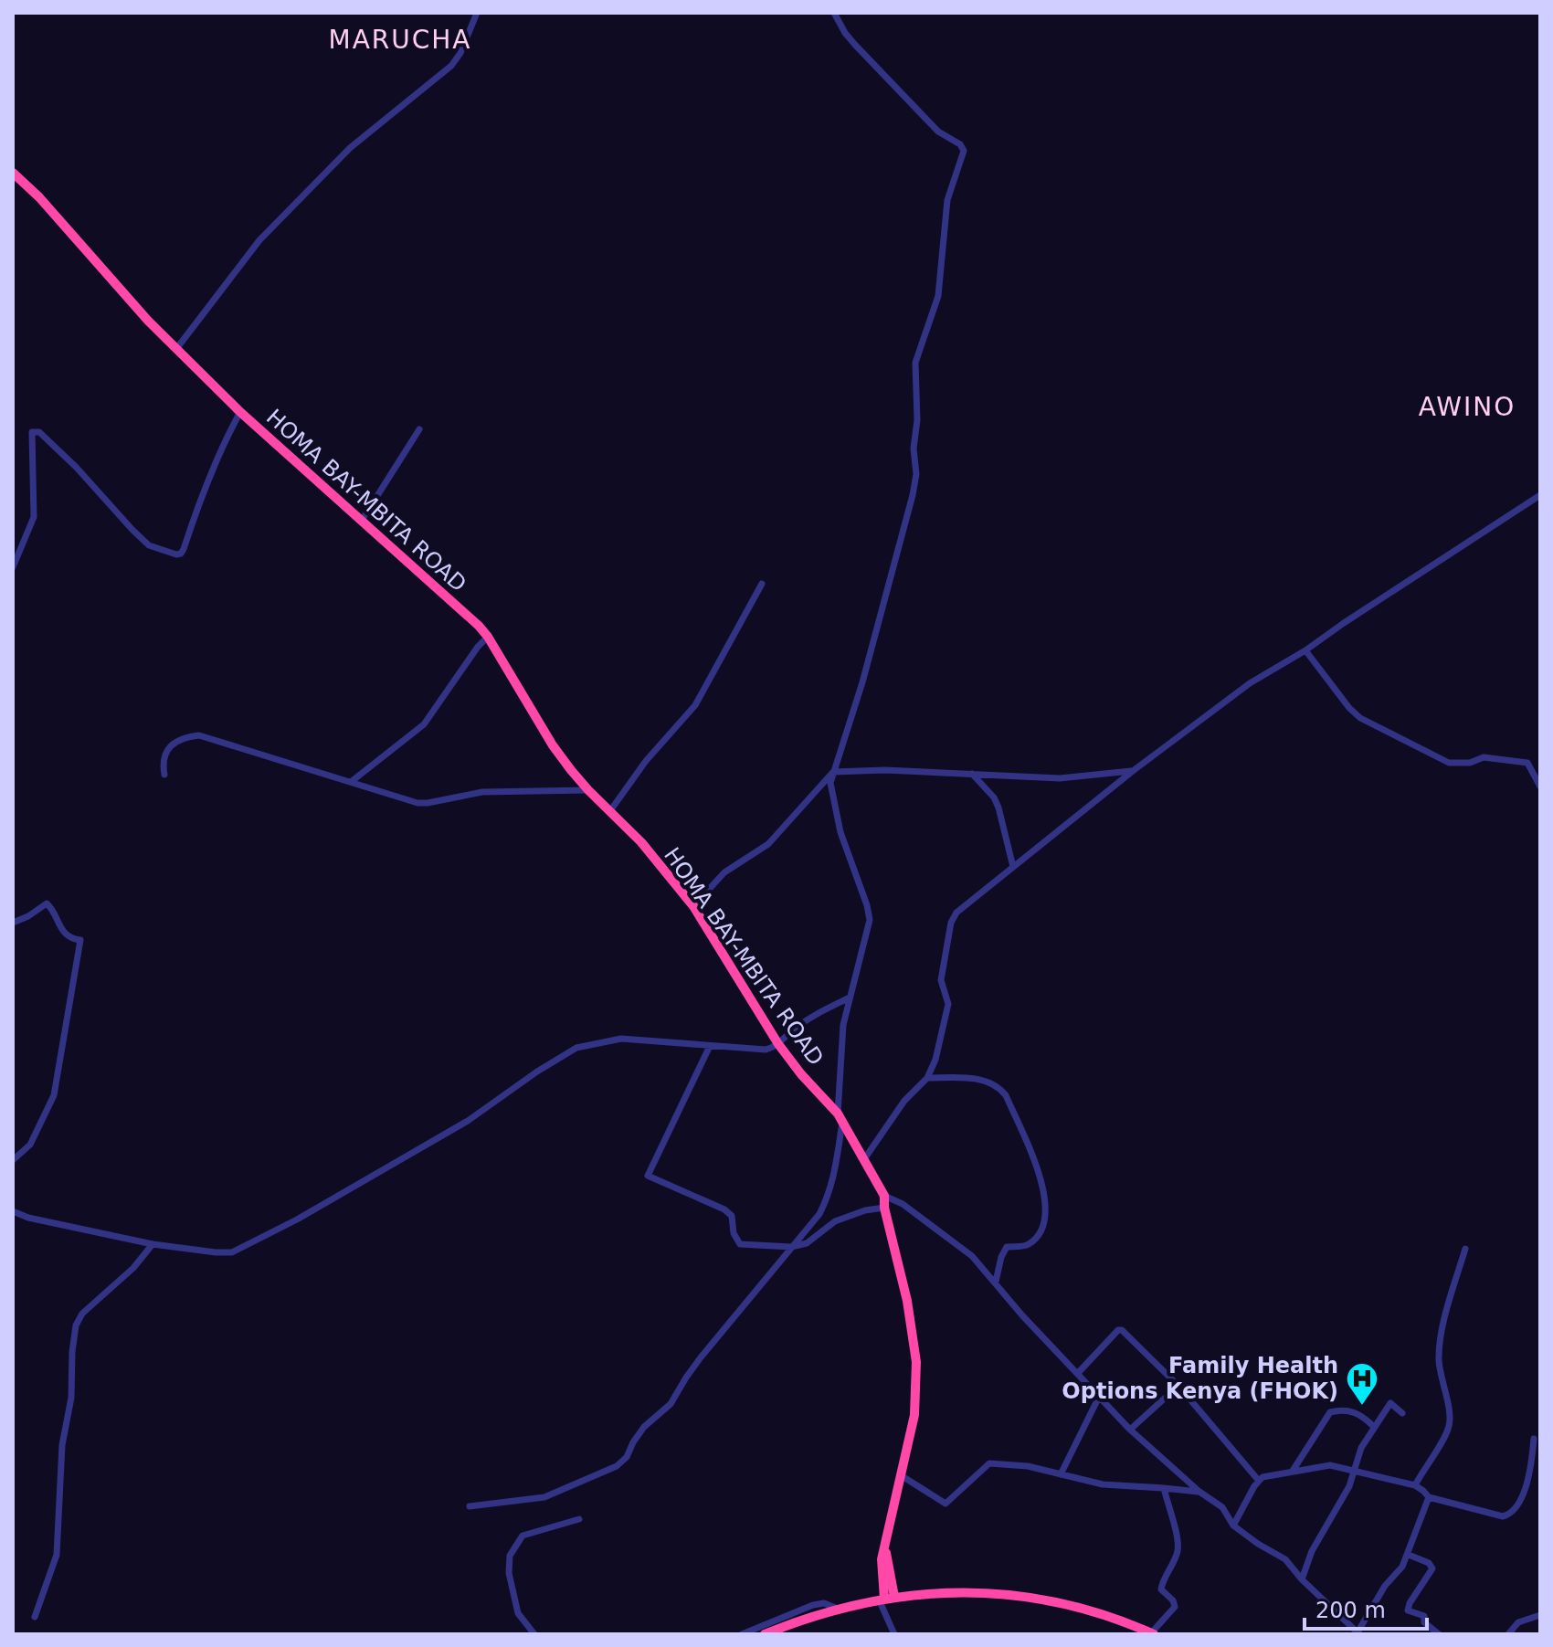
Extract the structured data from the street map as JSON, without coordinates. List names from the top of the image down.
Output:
{
  "streets": {
    "highway": ["HOMA BAY-MBITA ROAD"]
  },
  "districts": ["MARUCHA", "AWINO"],
  "places": {
    "hospital": ["Family Health Options Kenya (FHOK)"]
  },
  "scale_bar": "200 m"
}
